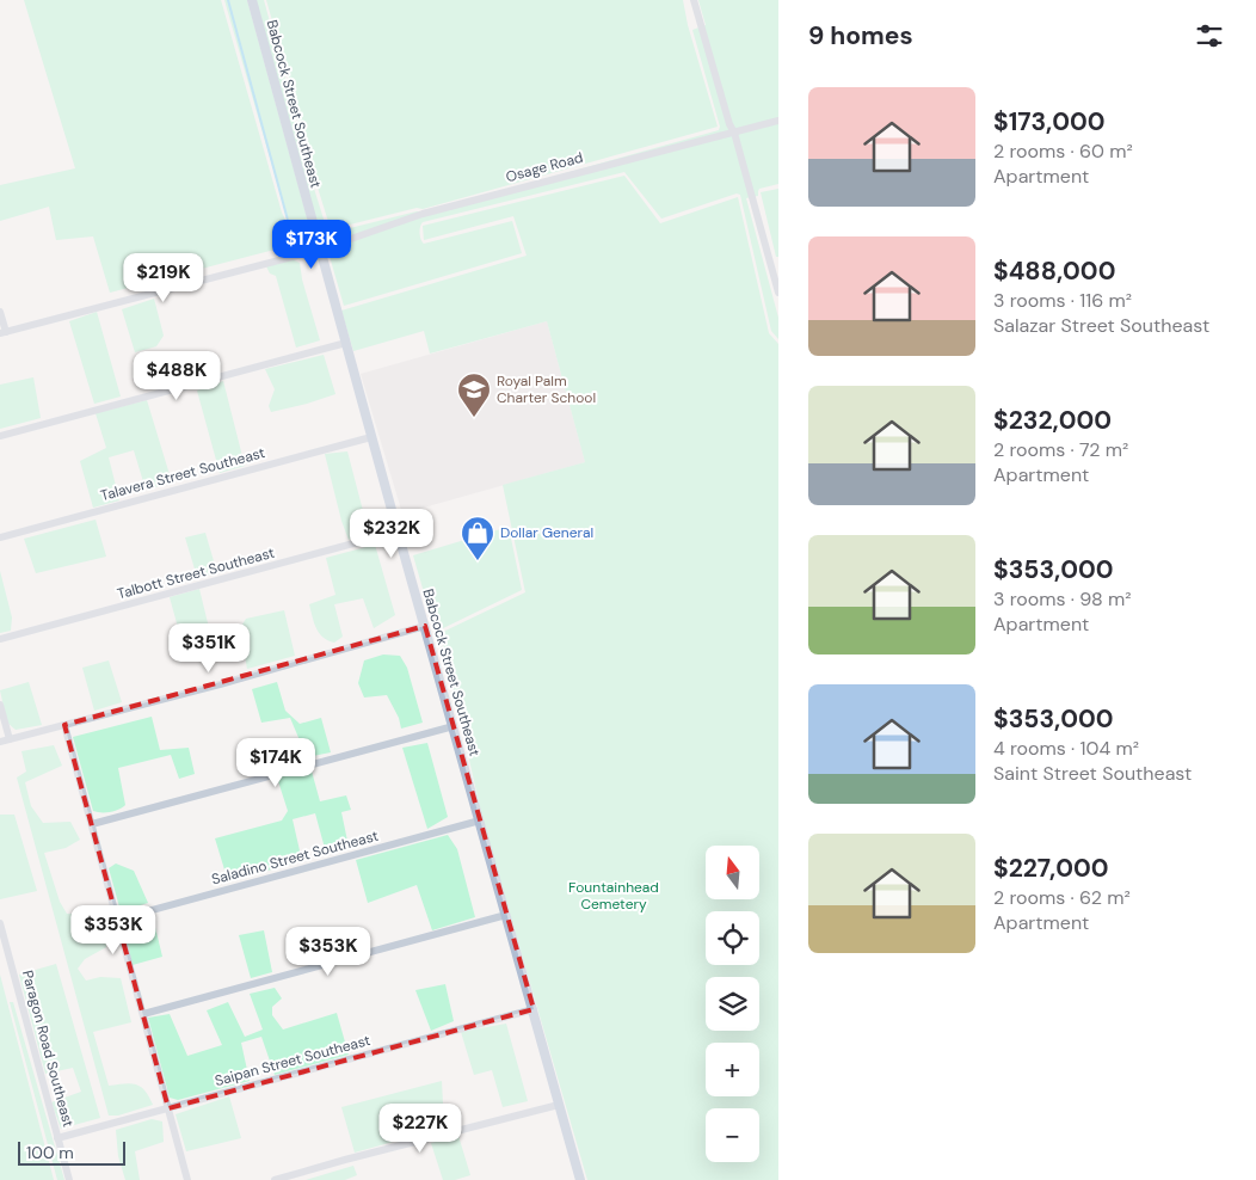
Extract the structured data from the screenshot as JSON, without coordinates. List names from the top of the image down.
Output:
{
  "streets": {
    "main road": ["Babcock Street Southeast"],
    "street": [
      "Osage Road",
      "Talavera Street Southeast",
      "Talbott Street Southeast",
      "Saladino Street Southeast",
      "Paragon Road Southeast",
      "Saipan Street Southeast"
    ]
  },
  "crossings": [
    ["Babcock Street Southeast", "Osage Road"],
    ["Babcock Street Southeast", "Talavera Street Southeast"],
    ["Babcock Street Southeast", "Talbott Street Southeast"],
    ["Babcock Street Southeast", "Saladino Street Southeast"],
    ["Babcock Street Southeast", "Saipan Street Southeast"],
    ["Paragon Road Southeast", "Saipan Street Southeast"]
  ],
  "parks": ["Fountainhead Cemetery"],
  "places": {
    "school or university": ["Royal Palm Charter School"],
    "shop": ["Dollar General"]
  },
  "scale_bar": "100 m",
  "north": "top",
  "page": {
    "heading": "9 homes",
    "list": [
      {
        "name": "$173,000",
        "note": "2 rooms · 60 m² · Apartment"
      },
      {
        "name": "$488,000",
        "note": "3 rooms · 116 m² · Salazar Street Southeast"
      },
      {
        "name": "$232,000",
        "note": "2 rooms · 72 m² · Apartment"
      },
      {
        "name": "$353,000",
        "note": "3 rooms · 98 m² · Apartment"
      },
      {
        "name": "$353,000",
        "note": "4 rooms · 104 m² · Saint Street Southeast"
      },
      {
        "name": "$227,000",
        "note": "2 rooms · 62 m² · Apartment"
      }
    ],
    "price": [
      "$173K",
      "$219K",
      "$488K",
      "$232K",
      "$351K",
      "$174K",
      "$353K",
      "$353K",
      "$227K"
    ],
    "map_buttons": ["+", "−"],
    "scale": "100 m"
  }
}
